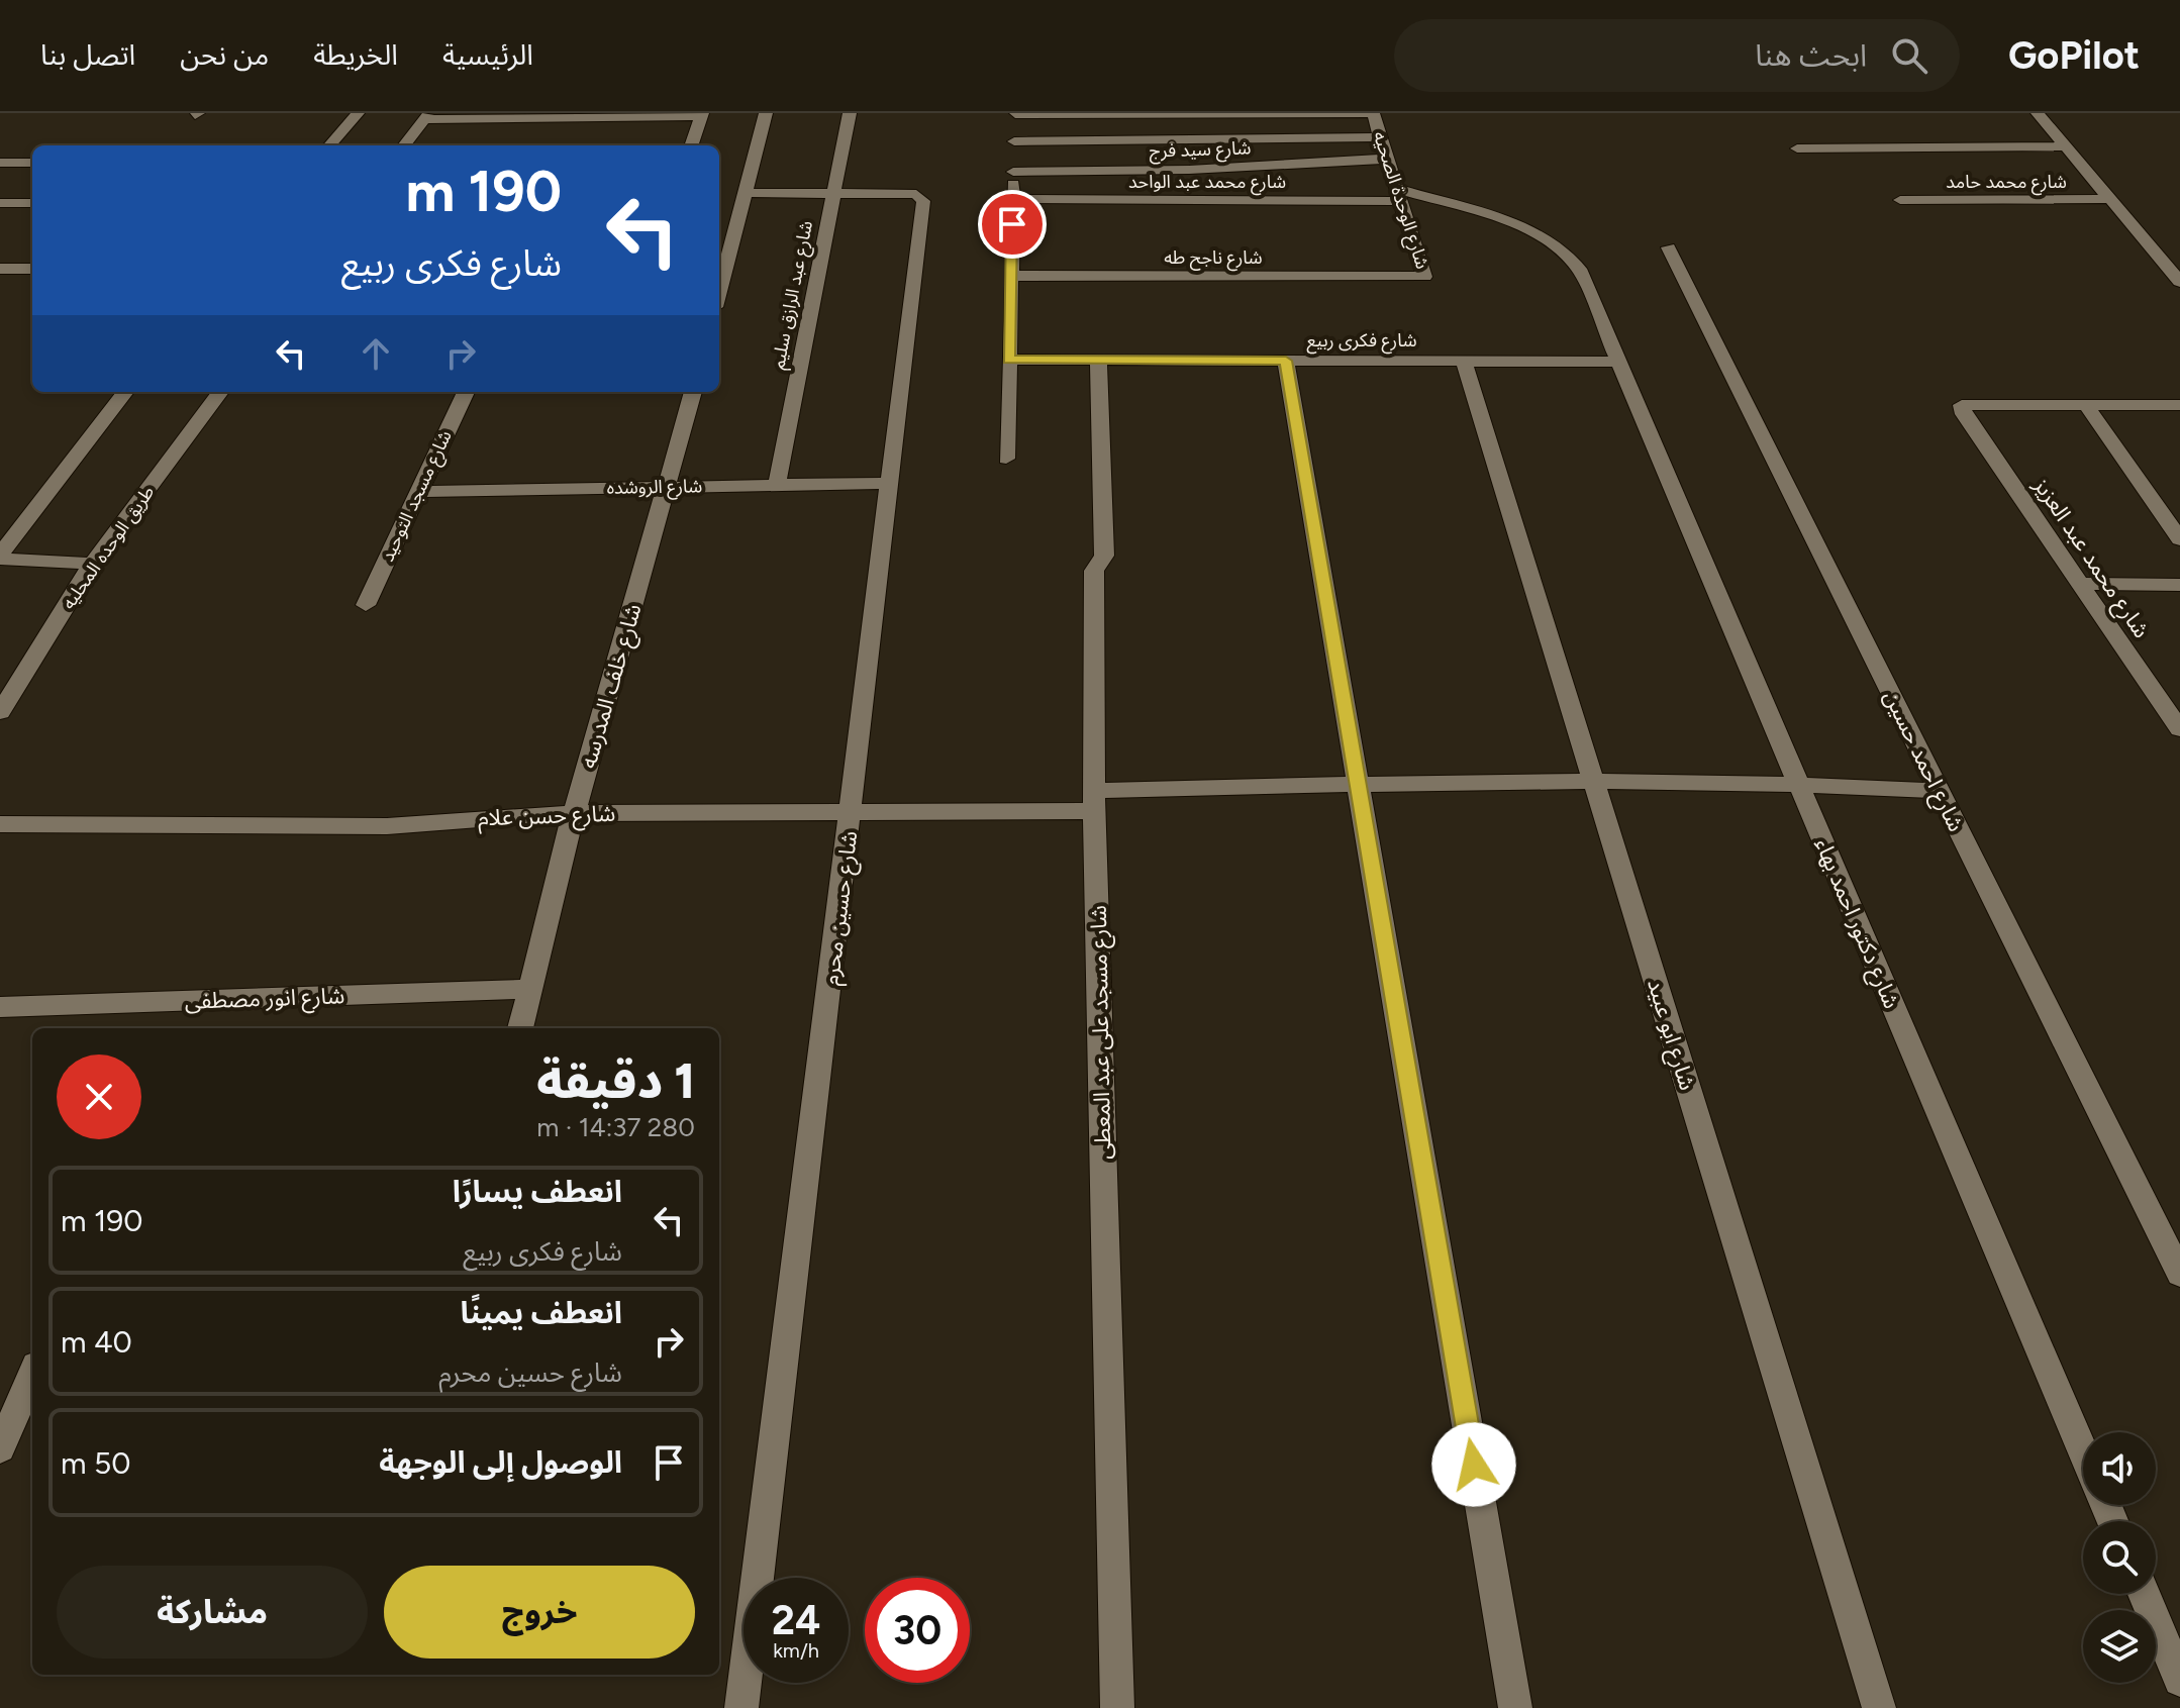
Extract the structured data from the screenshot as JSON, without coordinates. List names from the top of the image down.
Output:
{
  "streets": {
    "street": [
      "شارع سيد فرج",
      "شارع محمد عبد الواحد",
      "شارع محمد حامد",
      "شارع الوحدة الصحيه",
      "شارع ناجح طه",
      "شارع عبد الرازق سليم",
      "شارع فكرى ربيع",
      "شارع الروشده",
      "شارع مسجد التوحيد",
      "طريق الوحده المحليه",
      "شارع محمد عبد العزيز",
      "شارع خلف المدرسه",
      "شارع احمد حسين",
      "شارع حسن علام",
      "شارع حسين محرم",
      "شارع دكتور احمد بهاء",
      "شارع انور مصطفى",
      "شارع مسجد على عبد المعطى",
      "شارع ابو عبيد"
    ]
  },
  "crossings": [
    ["شارع سيد فرج", "شارع الوحدة الصحيه"],
    ["شارع محمد عبد الواحد", "شارع الوحدة الصحيه"],
    ["شارع محمد عبد الواحد", "شارع فكرى ربيع"],
    ["شارع محمد عبد الواحد", "شارع دكتور احمد بهاء"],
    ["شارع الوحدة الصحيه", "شارع ناجح طه"],
    ["شارع عبد الرازق سليم", "شارع الروشده"],
    ["شارع عبد الرازق سليم", "شارع حسين محرم"],
    ["شارع فكرى ربيع", "شارع دكتور احمد بهاء"],
    ["شارع فكرى ربيع", "شارع مسجد على عبد المعطى"],
    ["شارع فكرى ربيع", "شارع ابو عبيد"],
    ["شارع الروشده", "شارع مسجد التوحيد"],
    ["شارع الروشده", "شارع خلف المدرسه"],
    ["شارع الروشده", "شارع حسين محرم"],
    ["شارع خلف المدرسه", "شارع حسن علام"],
    ["شارع خلف المدرسه", "شارع انور مصطفى"],
    ["شارع احمد حسين", "شارع حسن علام"],
    ["شارع حسن علام", "شارع حسين محرم"],
    ["شارع حسن علام", "شارع دكتور احمد بهاء"],
    ["شارع حسن علام", "شارع مسجد على عبد المعطى"],
    ["شارع حسن علام", "شارع ابو عبيد"]
  ],
  "page": {
    "header": "GoPilot",
    "search": "ابحث هنا",
    "nav": [
      "الرئيسية",
      "الخريطة",
      "من نحن",
      "اتصل بنا"
    ],
    "turn": ["190 m", "شارع فكرى ربيع"],
    "heading": ["1 دقيقة", "280 m · 14:37"],
    "list": [
      {
        "name": "انعطف يسارًا",
        "note": "شارع فكرى ربيع",
        "value": "190 m"
      },
      {
        "name": "انعطف يمينًا",
        "note": "شارع حسين محرم",
        "value": "40 m"
      },
      {
        "name": "الوصول إلى الوجهة",
        "value": "50 m"
      }
    ],
    "buttons": ["خروج", "مشاركة"],
    "speed": "24 km/h",
    "limit": "30"
  }
}
